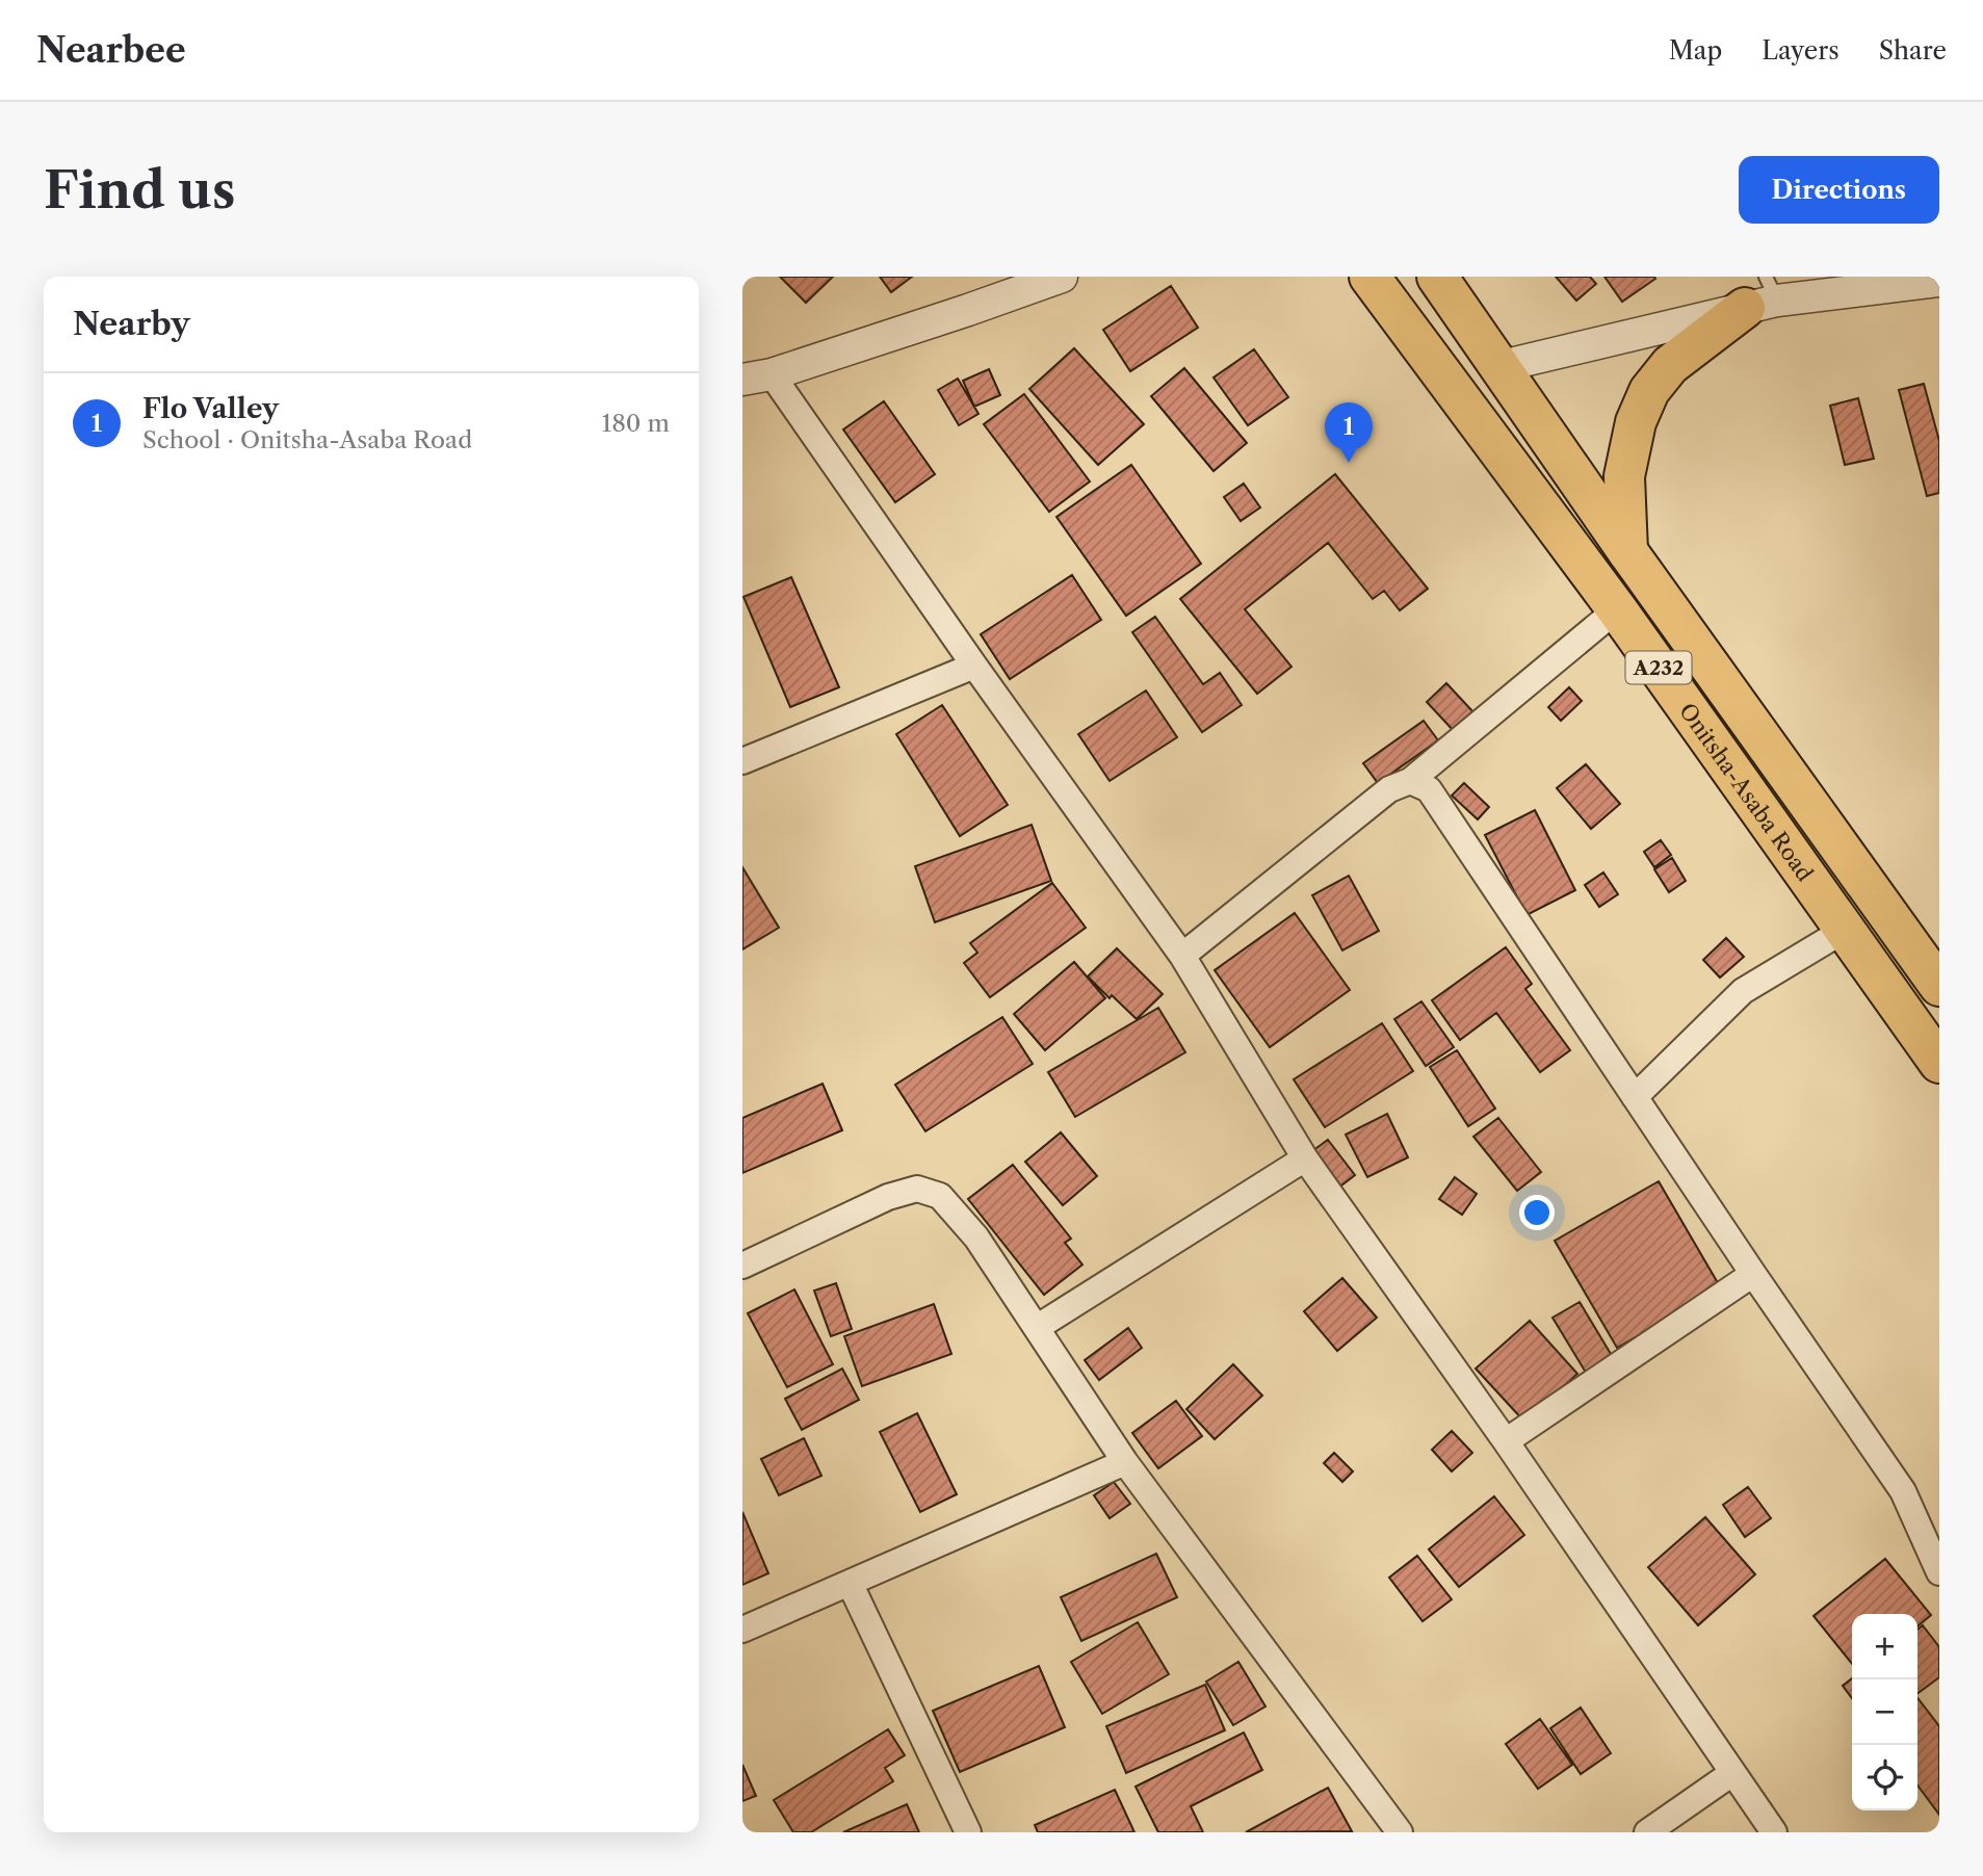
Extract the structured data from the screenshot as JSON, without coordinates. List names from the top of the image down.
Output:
{
  "streets": {
    "highway": ["A232", "Onitsha-Asaba Road"]
  },
  "page": {
    "header": "Nearbee",
    "nav": ["Map", "Layers", "Share"],
    "buttons": "Directions",
    "title": "Find us",
    "heading": "Nearby",
    "list": [
      {
        "mark": "1",
        "name": "Flo Valley",
        "note": "School · Onitsha-Asaba Road",
        "value": "180 m"
      }
    ],
    "pins": "1",
    "map_buttons": ["+", "−"]
  }
}
